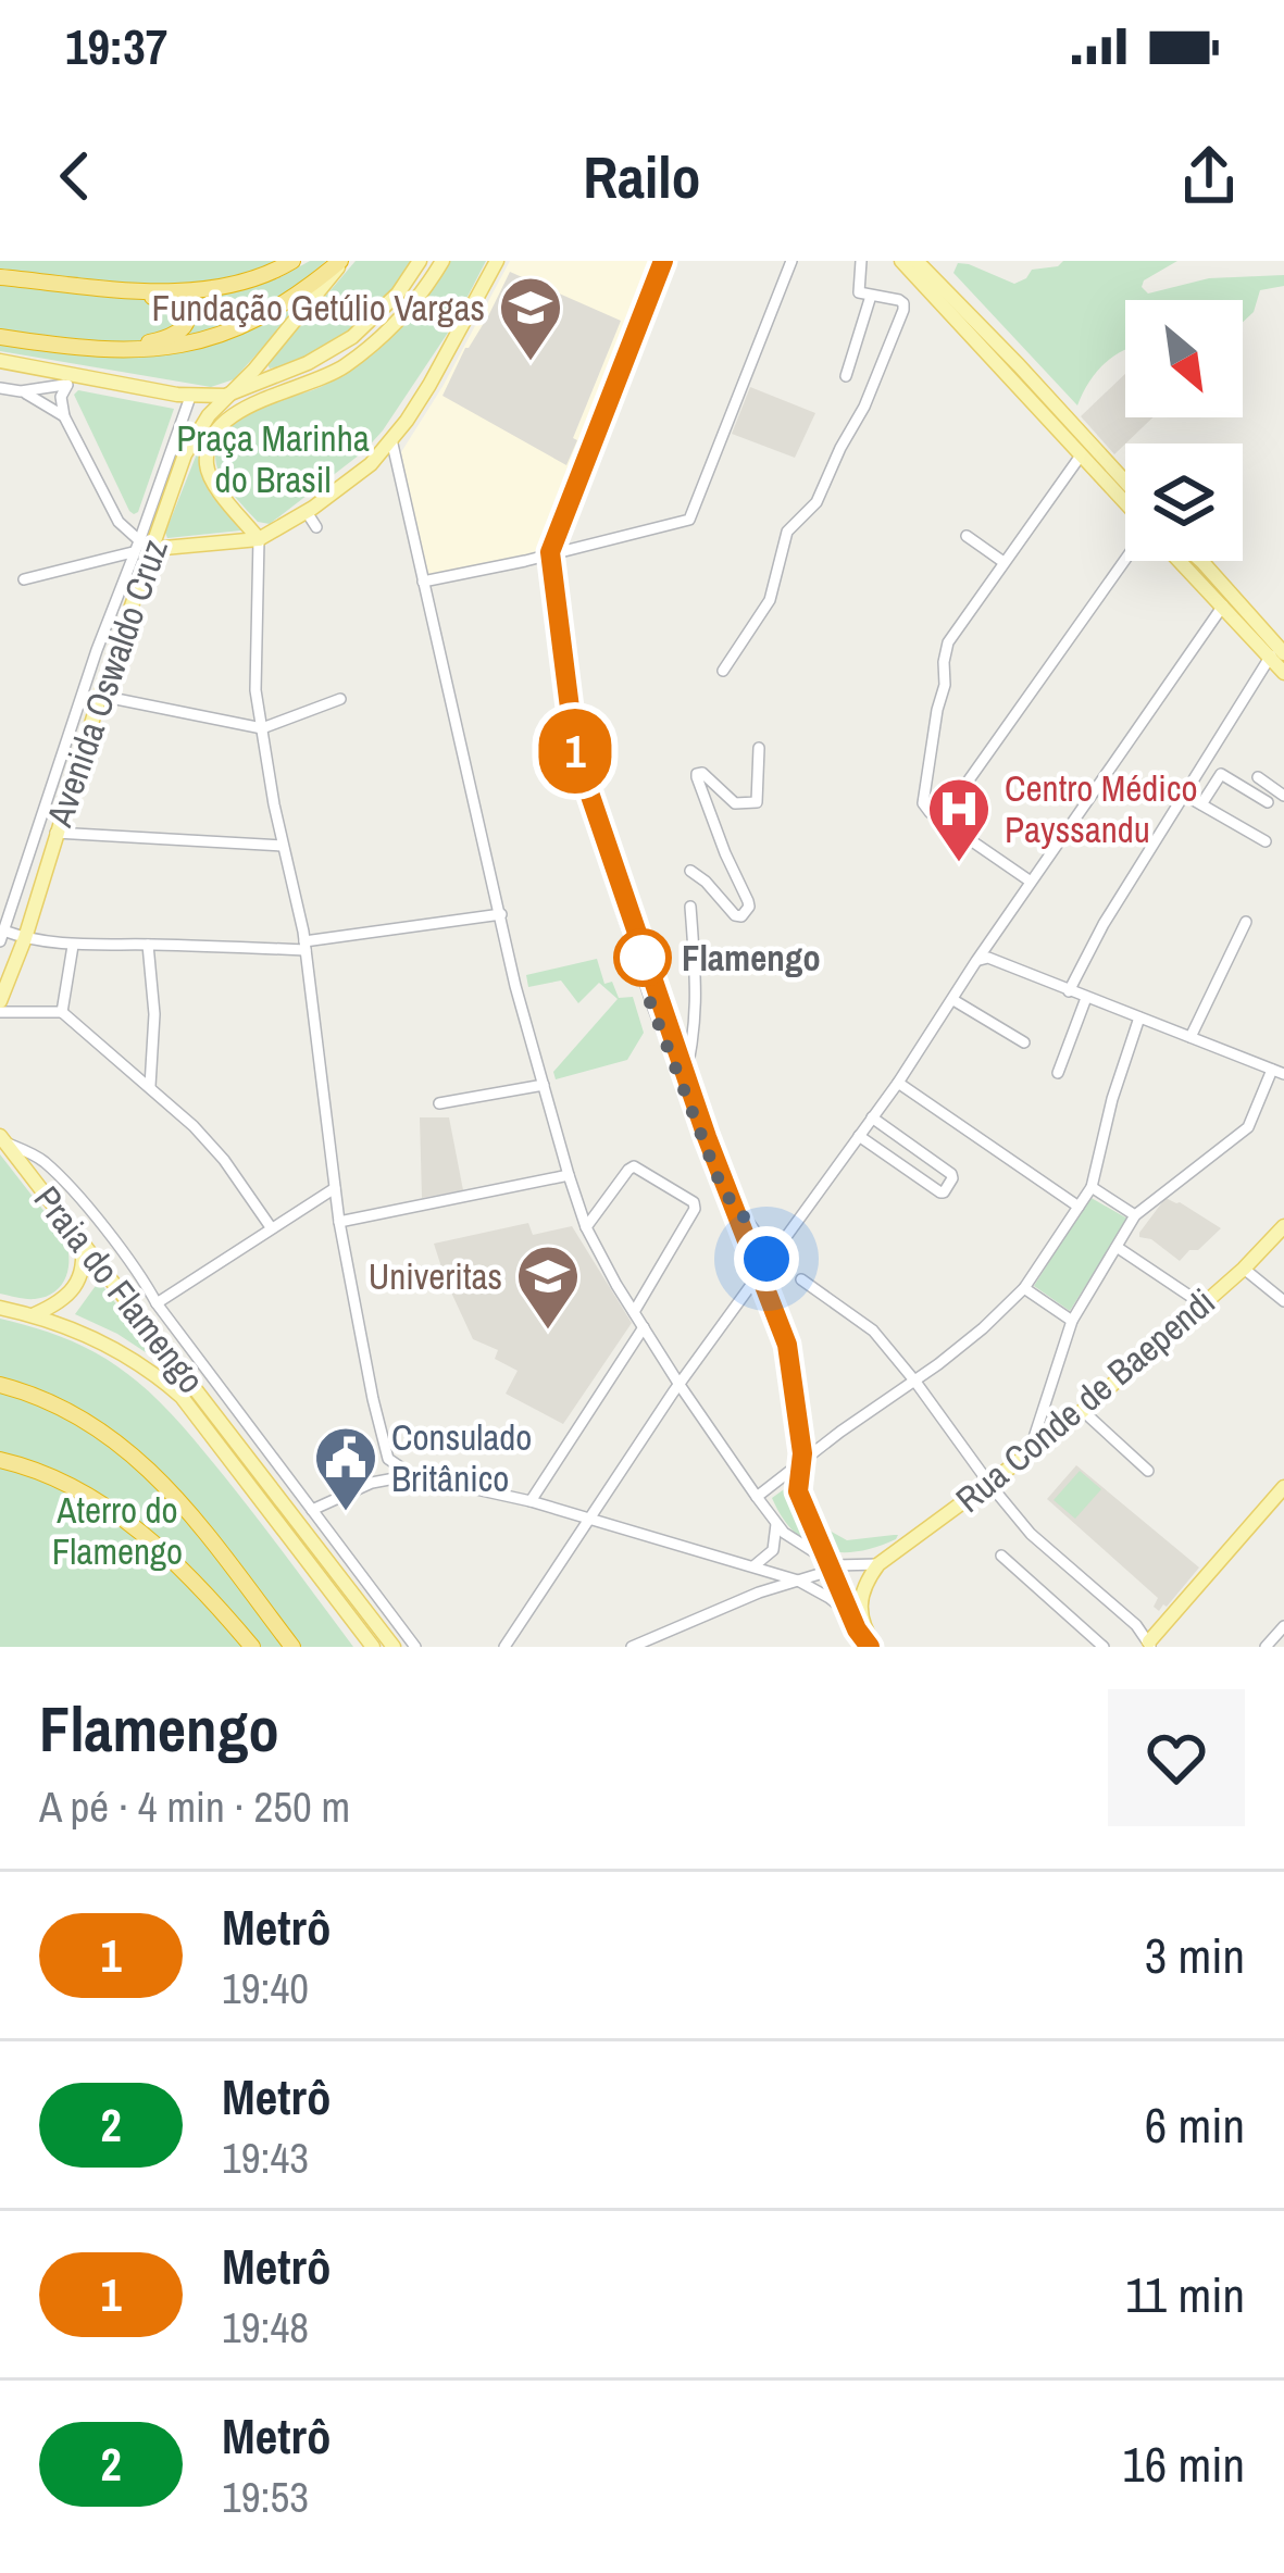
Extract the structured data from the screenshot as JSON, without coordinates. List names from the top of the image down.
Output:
{
  "streets": {
    "main road": ["Avenida Oswaldo Cruz", "Praia do Flamengo", "Rua Conde de Baependi"]
  },
  "parks": ["Praça Marinha do Brasil", "Aterro do Flamengo"],
  "places": {
    "school or university": ["Fundação Getúlio Vargas", "Univeritas"],
    "hospital": ["Centro Médico Payssandu"],
    "other": ["Flamengo"],
    "public building": ["Consulado Britânico"]
  },
  "lines": ["metro line 1"],
  "north": "bottom right",
  "page": {
    "status": "19:37",
    "header": "Railo",
    "on_map": "1",
    "heading": ["Flamengo", "A pé · 4 min · 250 m"],
    "list": [
      {
        "mark": "1",
        "name": "Metrô",
        "note": "19:40",
        "value": "3 min"
      },
      {
        "mark": "2",
        "name": "Metrô",
        "note": "19:43",
        "value": "6 min"
      },
      {
        "mark": "1",
        "name": "Metrô",
        "note": "19:48",
        "value": "11 min"
      },
      {
        "mark": "2",
        "name": "Metrô",
        "note": "19:53",
        "value": "16 min"
      }
    ]
  }
}
